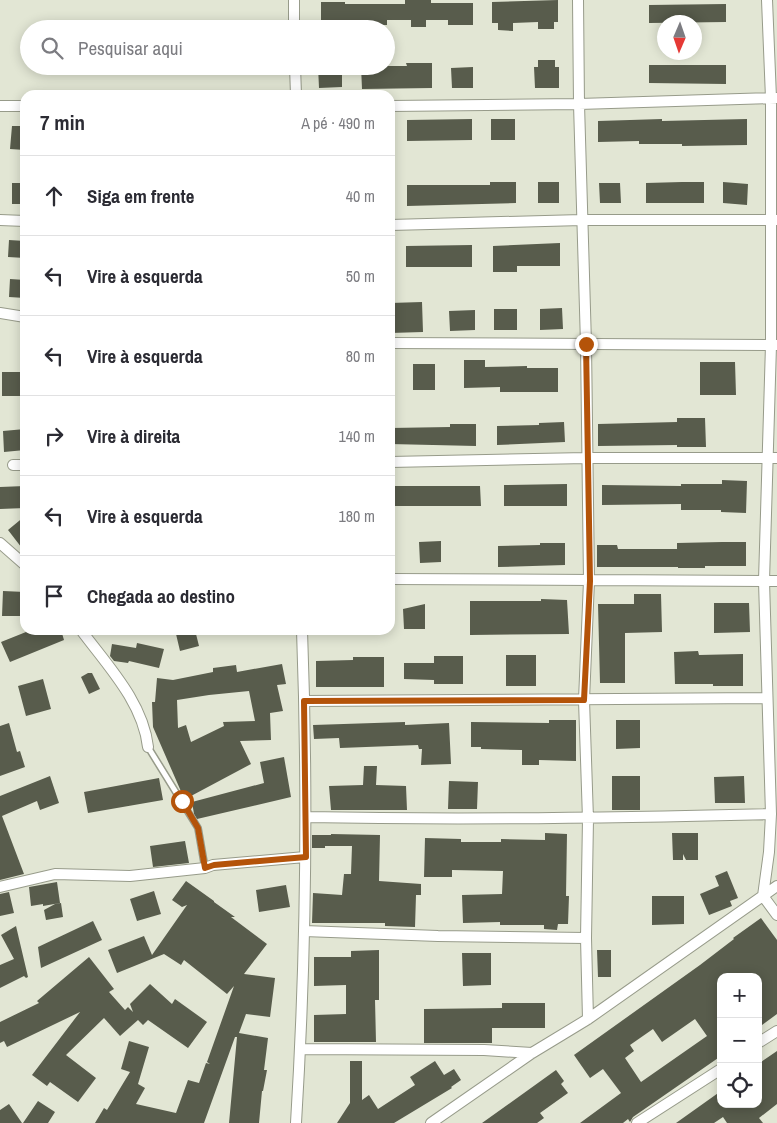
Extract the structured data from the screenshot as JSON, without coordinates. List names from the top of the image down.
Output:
{
  "north": "bottom",
  "page": {
    "search": "Pesquisar aqui",
    "heading": ["7 min", "A pé · 490 m"],
    "list": [
      ["Siga em frente", "40 m"],
      ["Vire à esquerda", "50 m"],
      ["Vire à esquerda", "80 m"],
      ["Vire à direita", "140 m"],
      ["Vire à esquerda", "180 m"],
      "Chegada ao destino"
    ],
    "map_buttons": ["+", "−"]
  }
}
